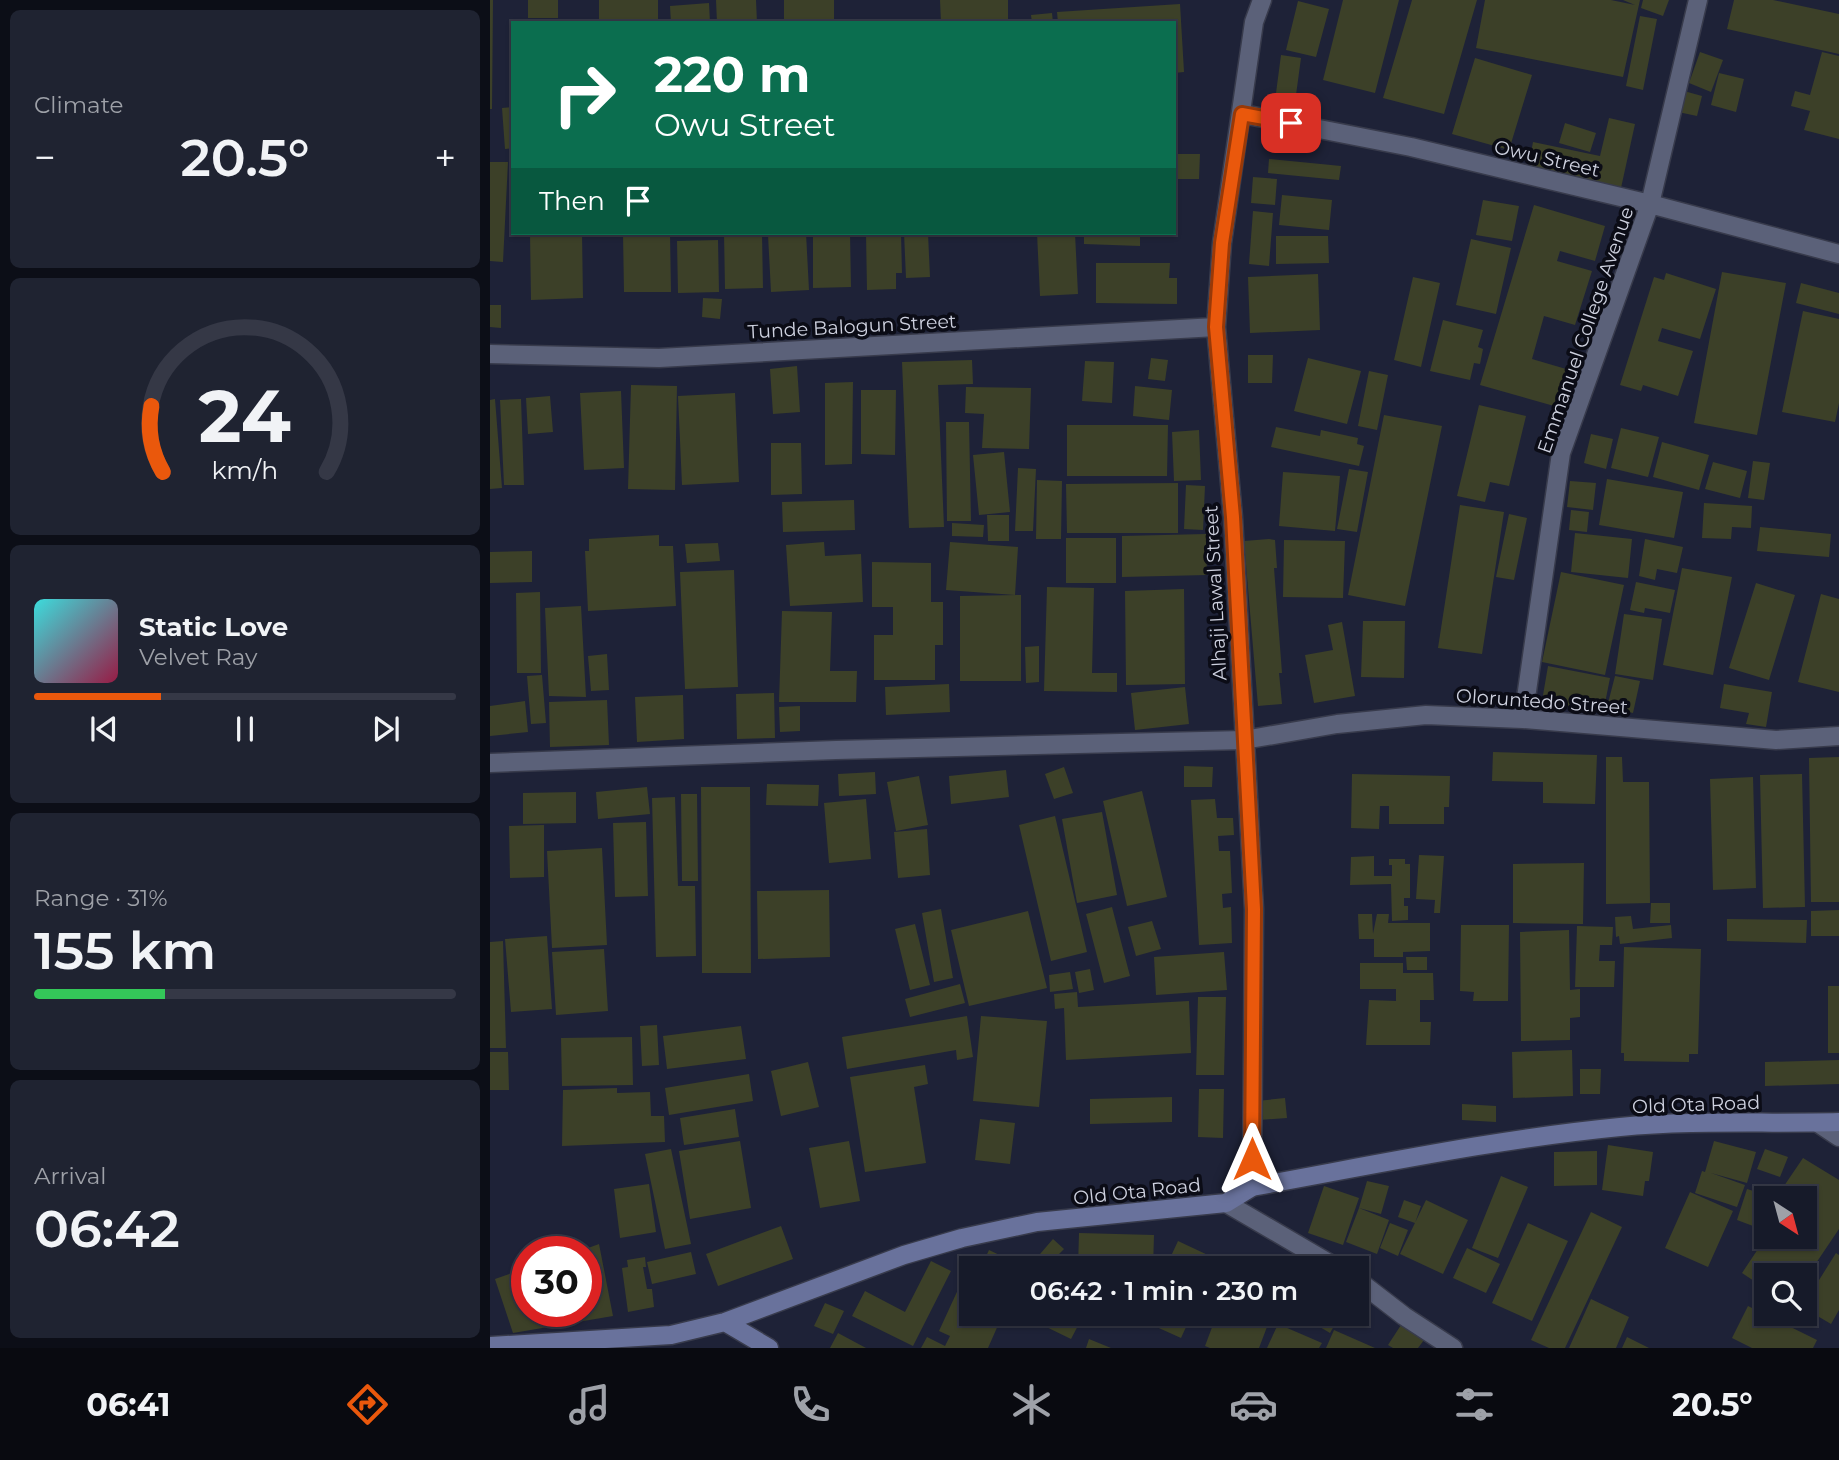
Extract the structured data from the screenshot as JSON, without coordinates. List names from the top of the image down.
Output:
{
  "streets": {
    "street": [
      "Owu Street",
      "Tunde Balogun Street",
      "Emmanuel College Avenue",
      "Alhaji Lawal Street",
      "Oloruntedo Street",
      "Old Ota Road"
    ]
  },
  "crossings": [
    ["Owu Street", "Emmanuel College Avenue"],
    ["Owu Street", "Alhaji Lawal Street"],
    ["Tunde Balogun Street", "Alhaji Lawal Street"],
    ["Emmanuel College Avenue", "Oloruntedo Street"],
    ["Alhaji Lawal Street", "Oloruntedo Street"],
    ["Alhaji Lawal Street", "Old Ota Road"]
  ],
  "north": "bottom right",
  "page": {
    "tile": [
      "Climate",
      ["Range · 31%", "155 km"],
      ["Arrival", "06:42"]
    ],
    "turn": ["220 m", "Owu Street"],
    "heat": ["−", "20.5°", "+"],
    "then": "Then",
    "song": ["Static Love", "Velvet Ray"],
    "limit": "30",
    "trip": "06:42 · 1 min · 230 m",
    "tabs": ["06:41", "20.5°"],
    "gauge": ["24", "km/h"]
  }
}
